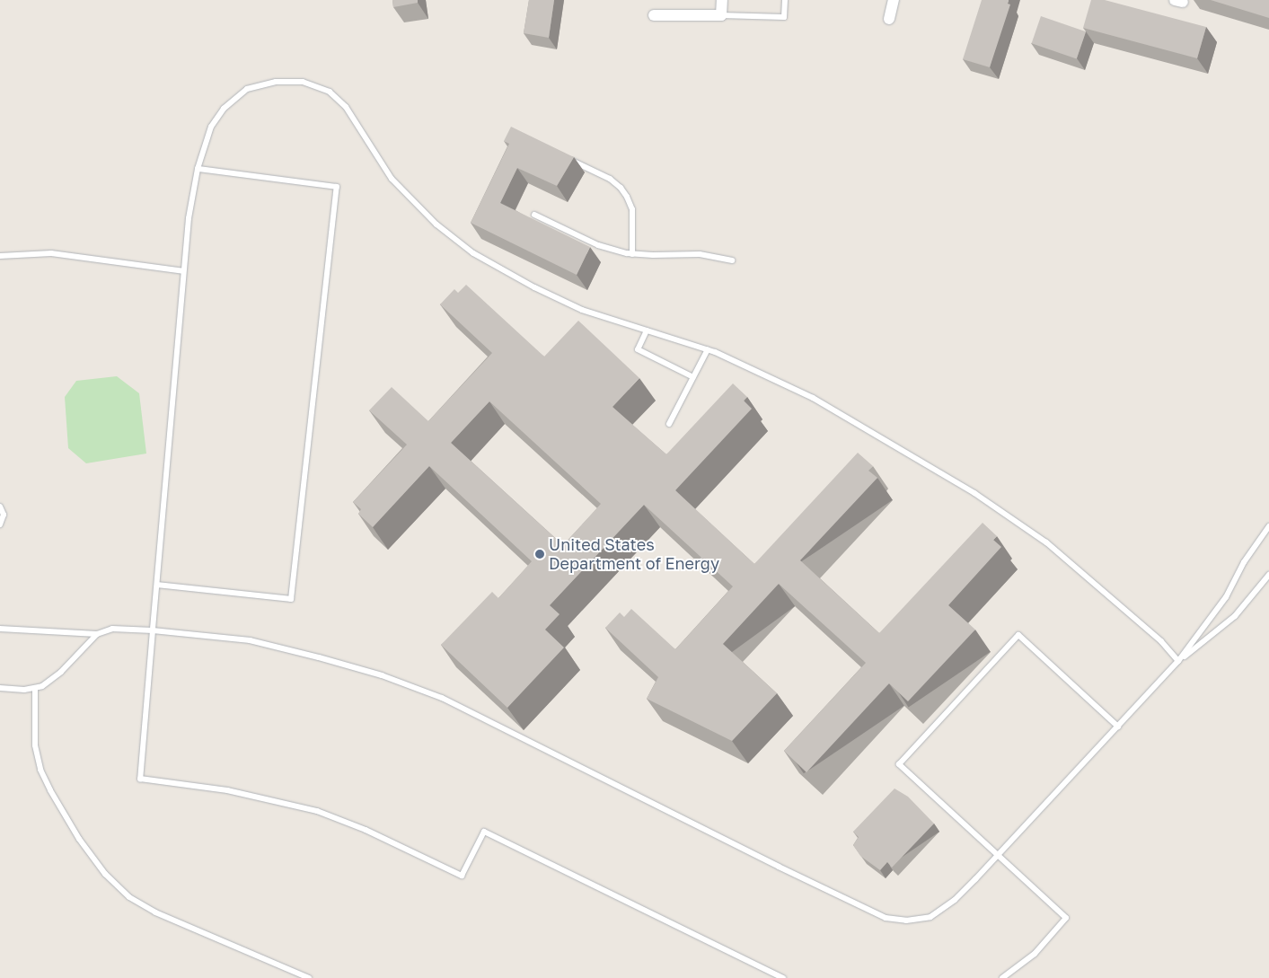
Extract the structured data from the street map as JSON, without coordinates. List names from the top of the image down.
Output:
{
  "places": ["United States Department of Energy"]
}
